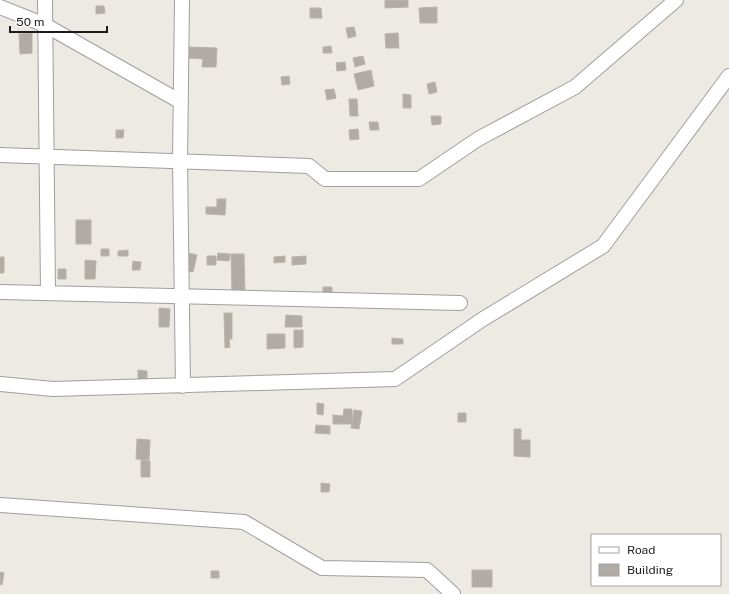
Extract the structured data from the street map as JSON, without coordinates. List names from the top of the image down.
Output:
{
  "legend": ["Road", "Building"],
  "scale_bar": "50 m"
}
